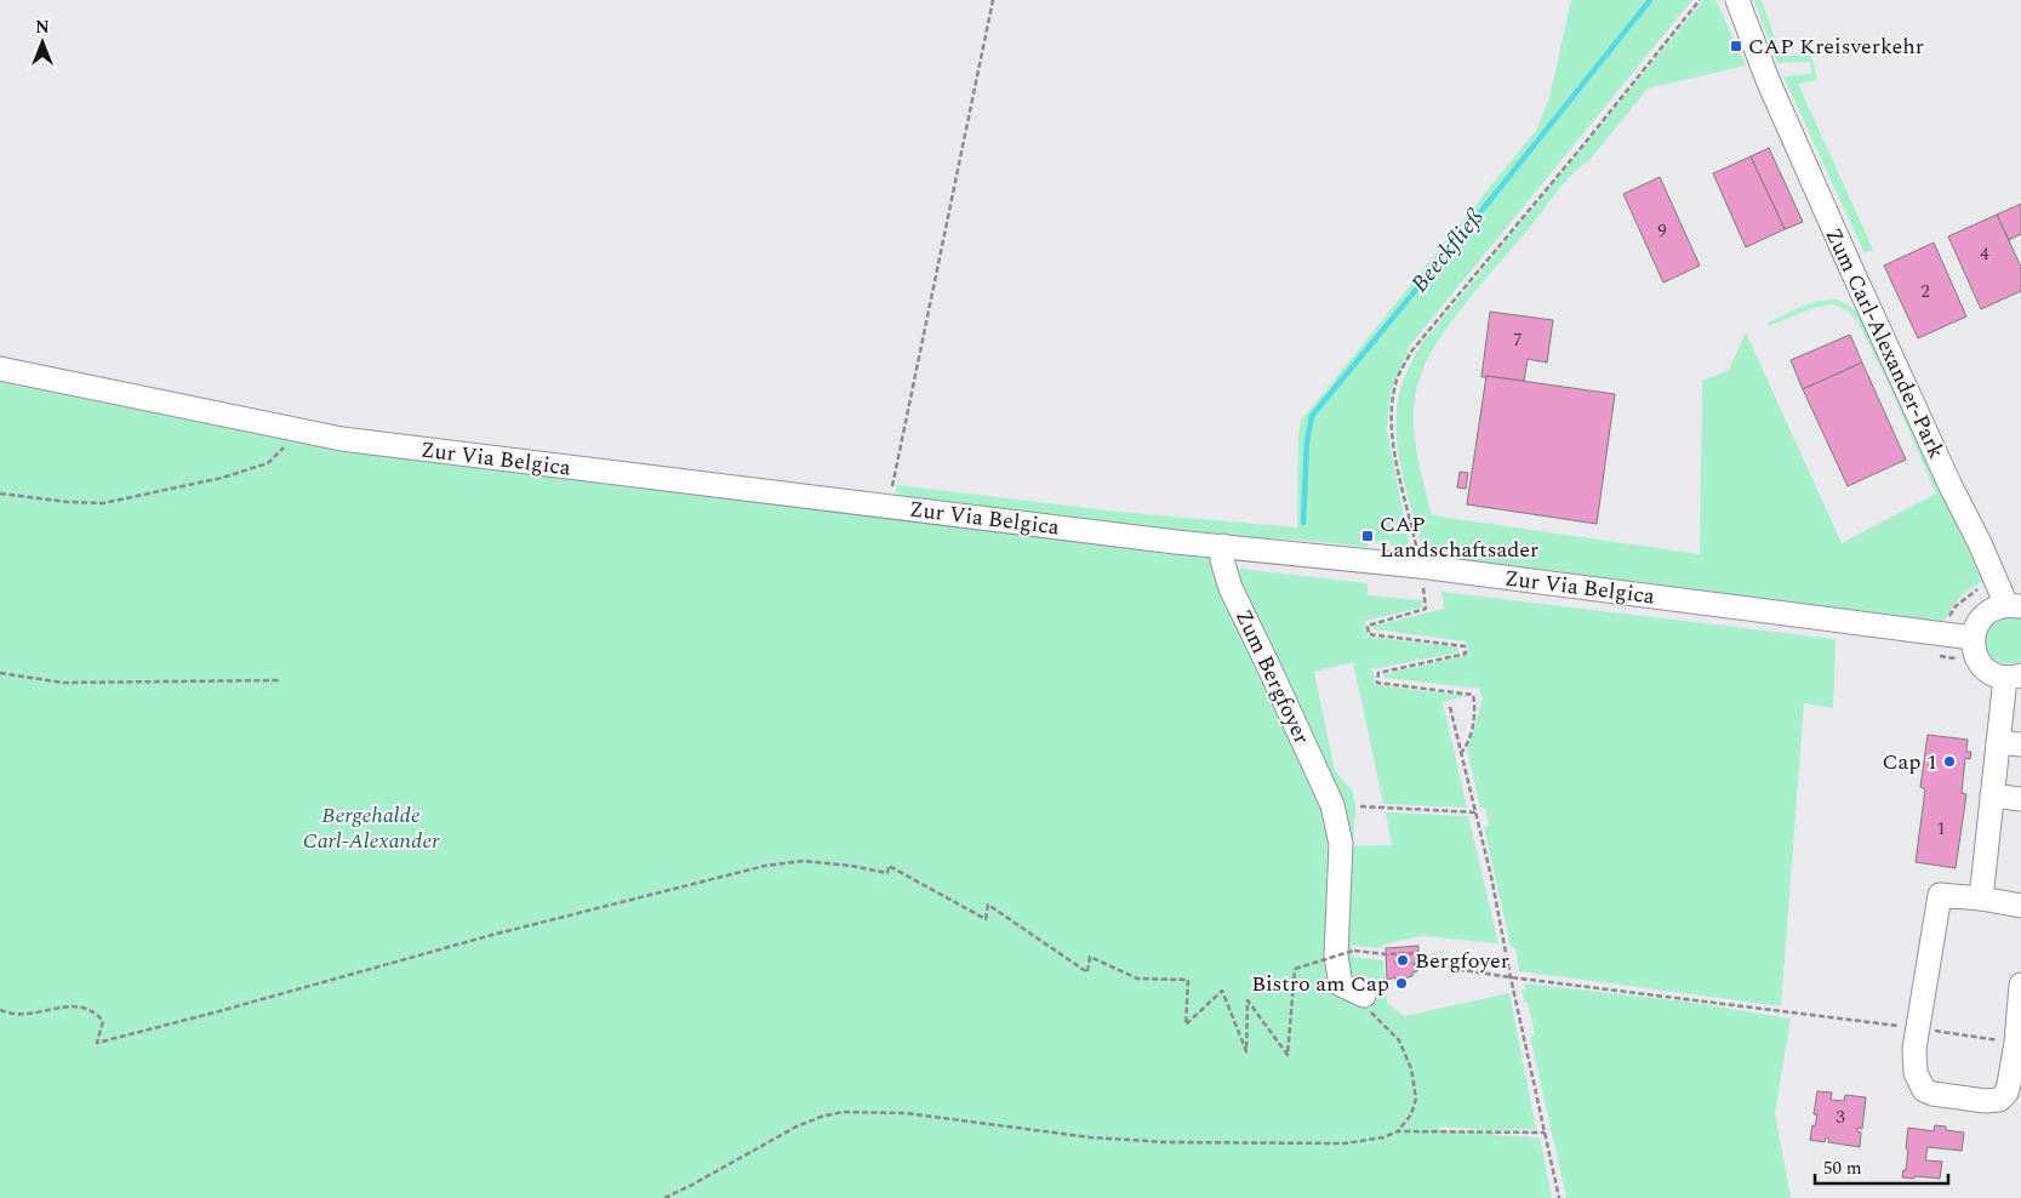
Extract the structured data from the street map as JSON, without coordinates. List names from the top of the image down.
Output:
{
  "streets": {
    "street": ["Zum Carl-Alexander-Park", "Zur Via Belgica", "Zum Bergfoyer"]
  },
  "crossings": [
    ["Zum Carl-Alexander-Park", "Zur Via Belgica"],
    ["Zur Via Belgica", "Zum Bergfoyer"]
  ],
  "water": ["Beeckfließ"],
  "parks": ["Bergehalde Carl-Alexander"],
  "places": {
    "transit": ["CAP Kreisverkehr", "CAP Landschaftsader"],
    "other": ["Cap 1", "Bergfoyer", "Bistro am Cap"]
  },
  "house_numbers": [
    "9",
    "4",
    "2",
    "7",
    "1",
    "3"
  ],
  "scale_bar": "50 m",
  "north": "top"
}
